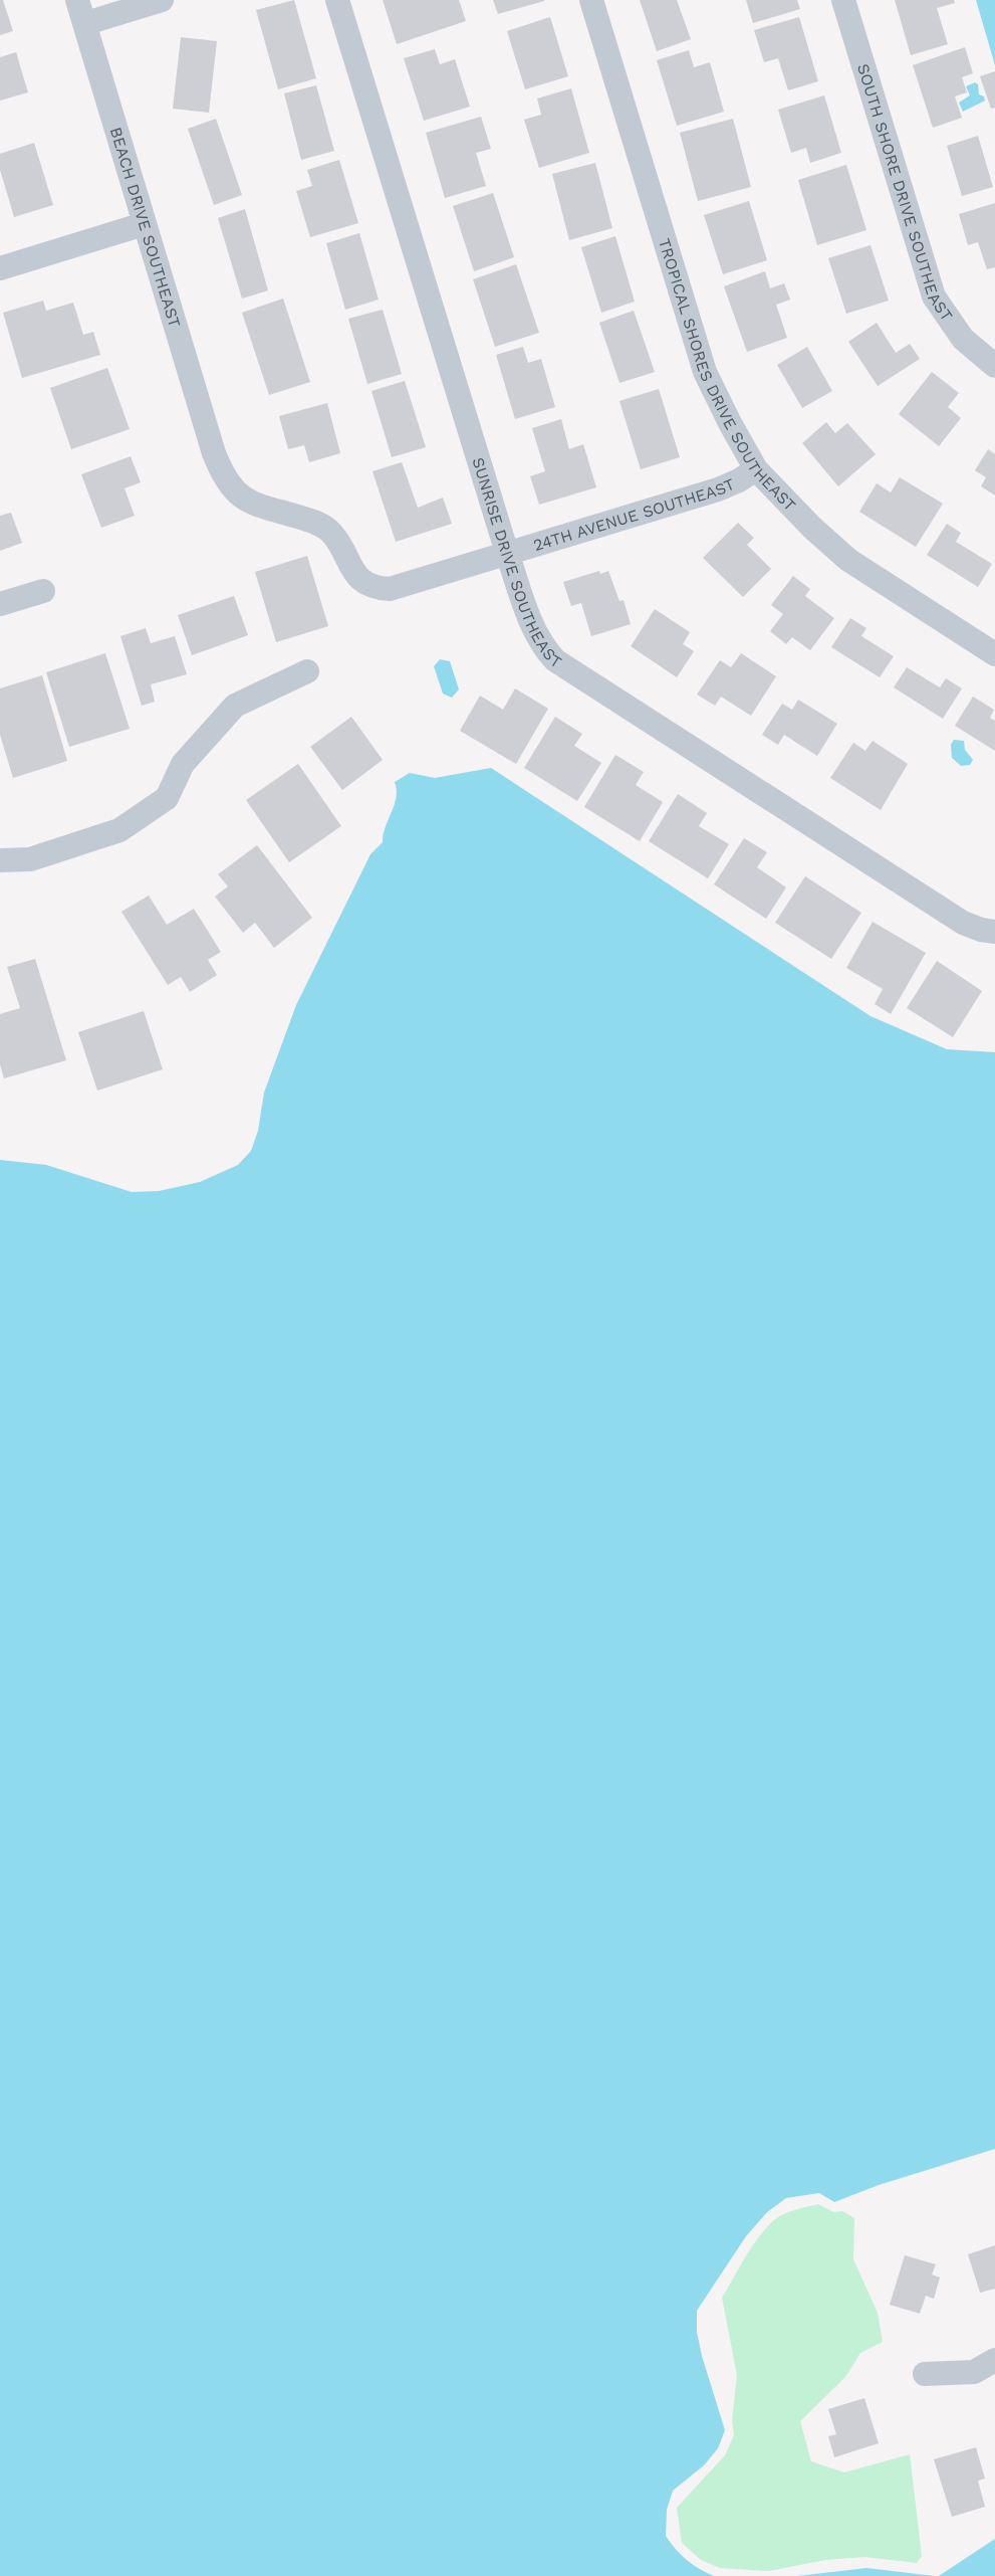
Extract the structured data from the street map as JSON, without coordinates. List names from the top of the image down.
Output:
{
  "streets": {
    "street": [
      "SOUTH SHORE DRIVE SOUTHEAST",
      "BEACH DRIVE SOUTHEAST",
      "TROPICAL SHORES DRIVE SOUTHEAST",
      "24TH AVENUE SOUTHEAST",
      "SUNRISE DRIVE SOUTHEAST"
    ]
  },
  "crossings": [
    ["BEACH DRIVE SOUTHEAST", "24TH AVENUE SOUTHEAST"],
    ["TROPICAL SHORES DRIVE SOUTHEAST", "24TH AVENUE SOUTHEAST"],
    ["24TH AVENUE SOUTHEAST", "SUNRISE DRIVE SOUTHEAST"]
  ]
}
